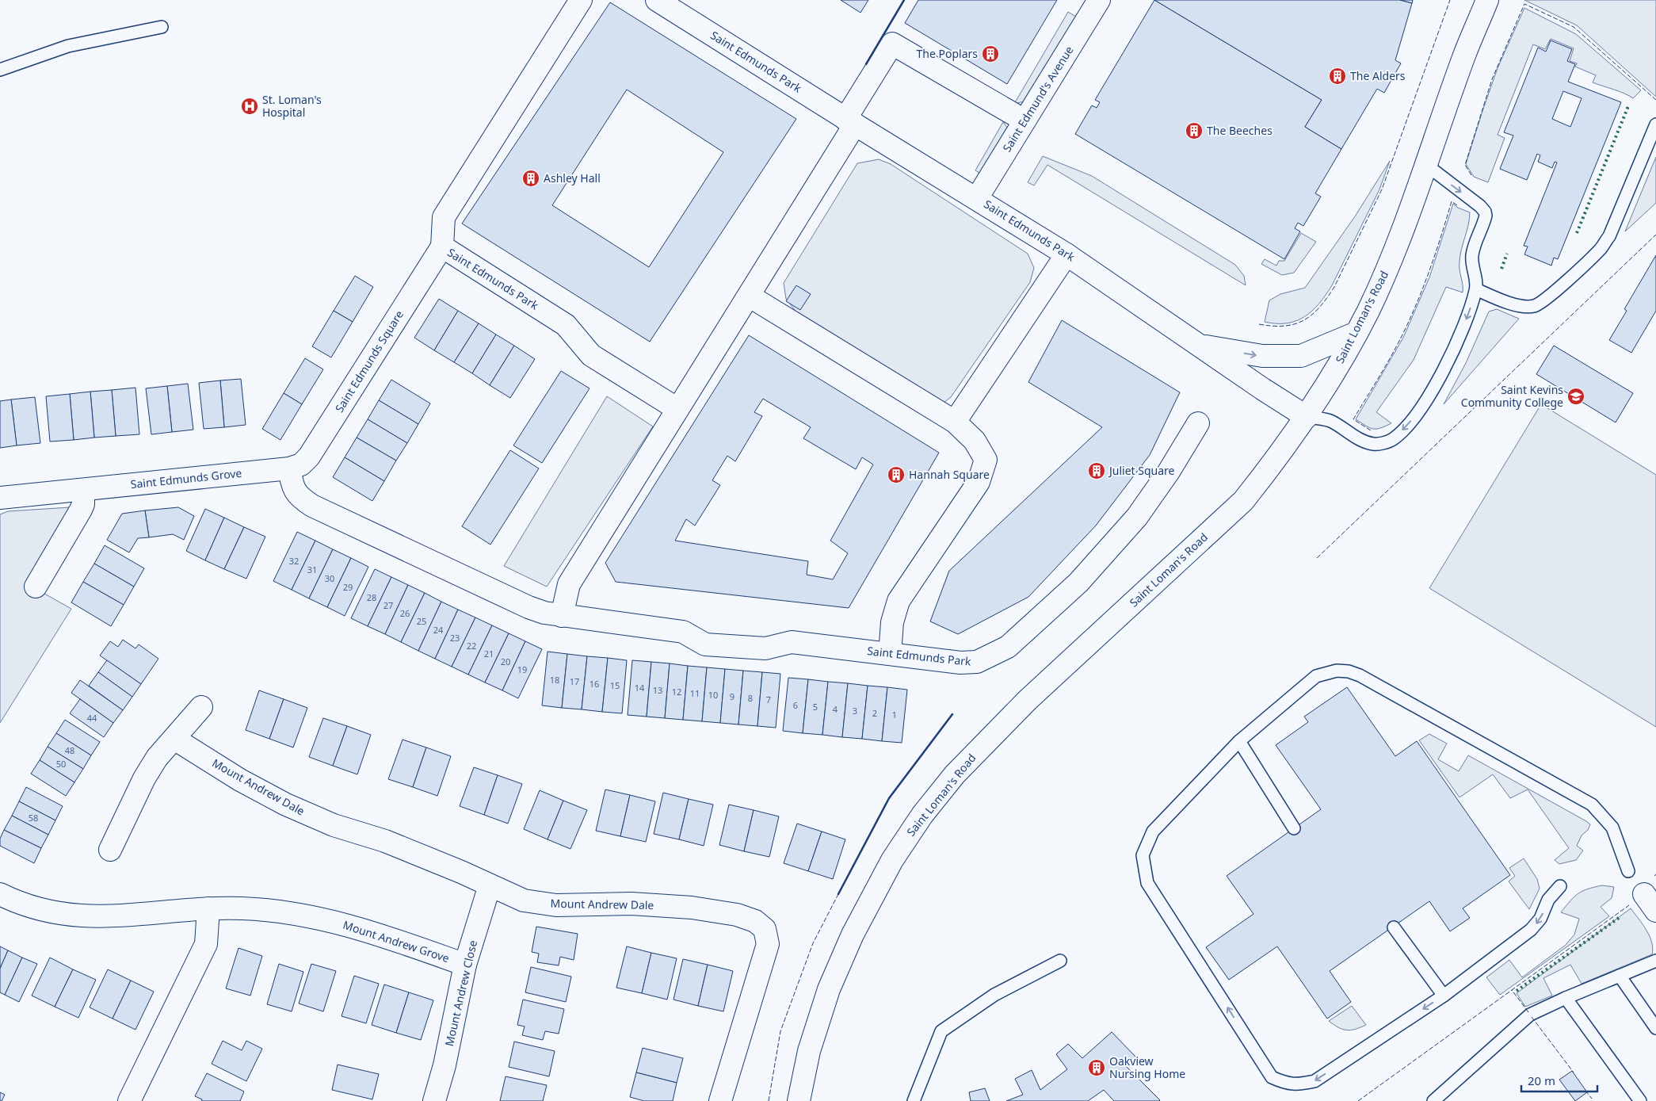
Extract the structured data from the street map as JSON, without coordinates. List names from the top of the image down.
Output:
{
  "streets": {
    "street": [
      "Saint Edmunds Park",
      "Saint Edmund's Avenue",
      "Saint Loman's Road",
      "Saint Edmunds Square",
      "Saint Edmunds Grove",
      "Mount Andrew Dale",
      "Mount Andrew Grove",
      "Mount Andrew Close"
    ]
  },
  "crossings": [
    ["Saint Edmunds Park", "Saint Edmund's Avenue"],
    ["Saint Edmunds Park", "Saint Loman's Road"],
    ["Saint Edmunds Park", "Saint Edmunds Square"],
    ["Saint Edmunds Park", "Saint Edmunds Grove"],
    ["Saint Edmunds Square", "Saint Edmunds Grove"],
    ["Mount Andrew Dale", "Mount Andrew Close"],
    ["Mount Andrew Grove", "Mount Andrew Close"]
  ],
  "places": {
    "building": [
      "The Poplars",
      "The Alders",
      "The Beeches",
      "Ashley Hall",
      "Juliet Square",
      "Hannah Square",
      "Oakview Nursing Home"
    ],
    "hospital": ["St. Loman's Hospital"],
    "school or university": ["Saint Kevins Community College"]
  },
  "house_numbers": [
    "32",
    "31",
    "30",
    "29",
    "28",
    "27",
    "26",
    "25",
    "24",
    "23",
    "22",
    "21",
    "20",
    "19",
    "18",
    "17",
    "16",
    "15",
    "14",
    "13",
    "12",
    "11",
    "10",
    "9",
    "8",
    "7",
    "6",
    "5",
    "4",
    "3",
    "2",
    "1",
    "44",
    "48",
    "50",
    "58"
  ],
  "scale_bar": "20 m"
}
